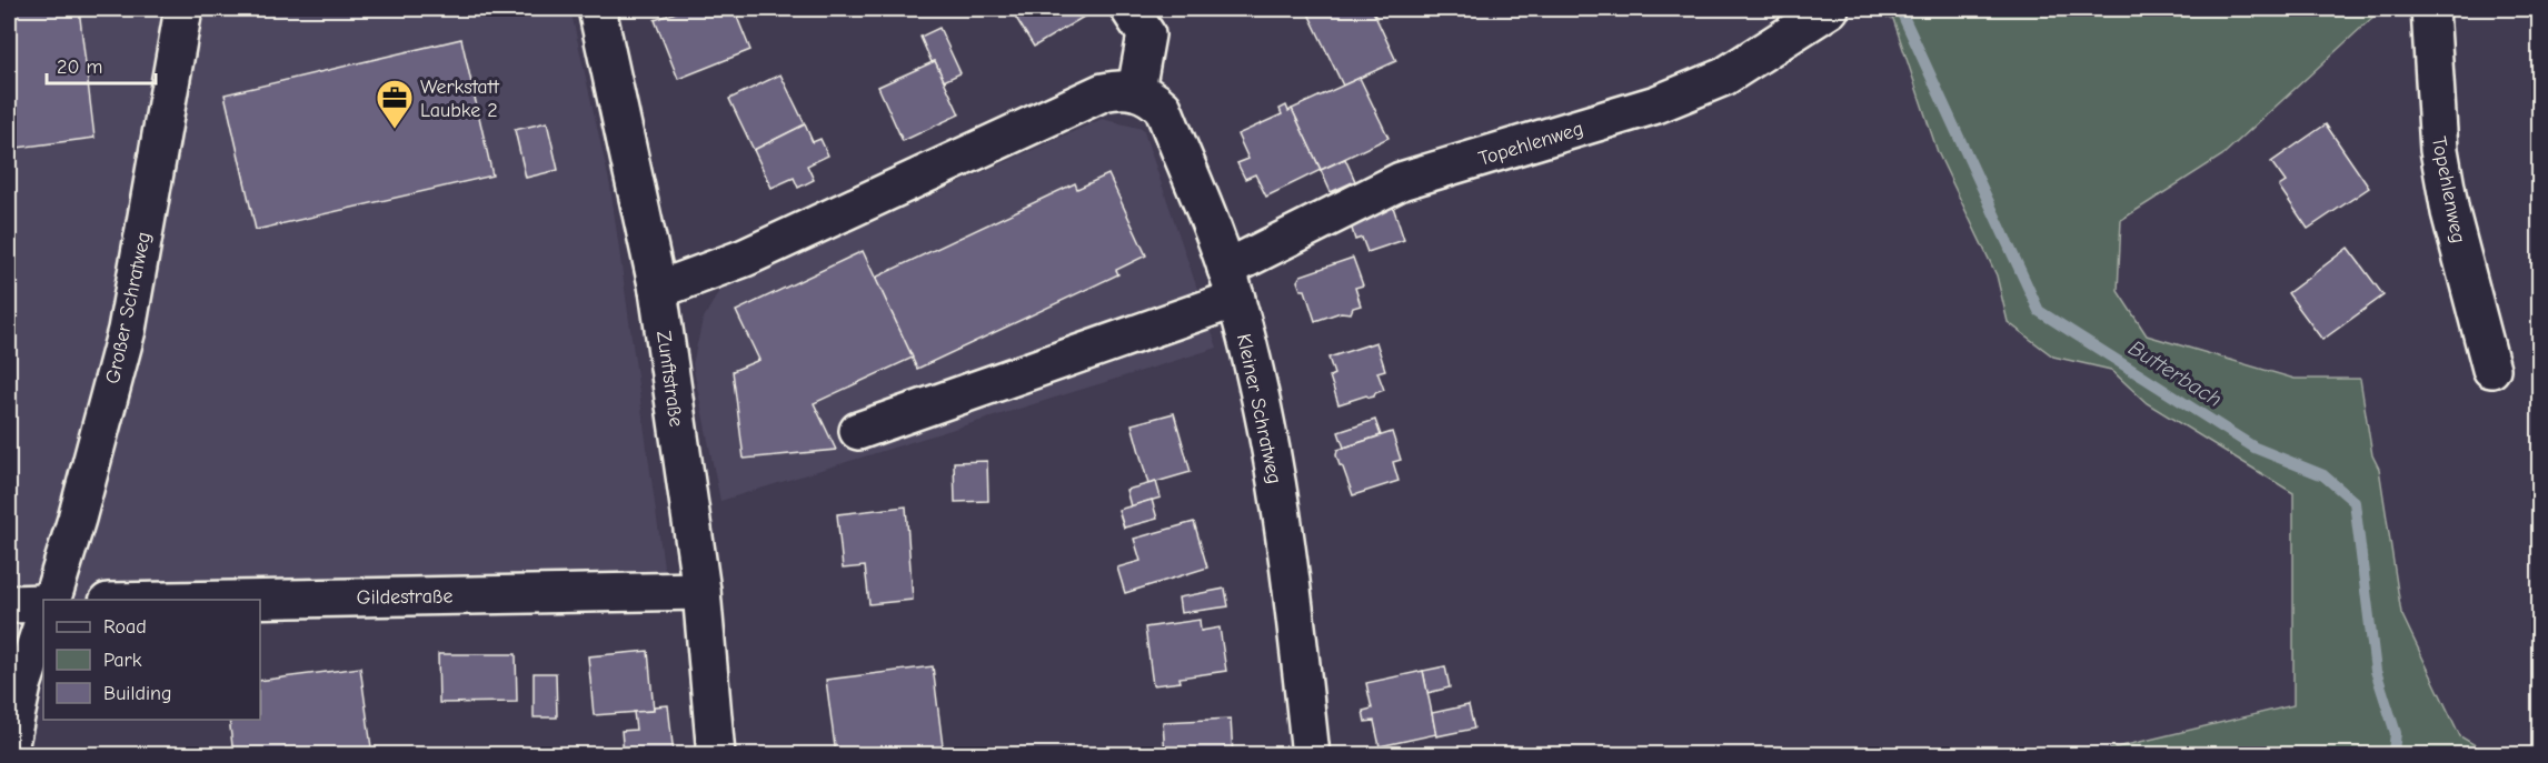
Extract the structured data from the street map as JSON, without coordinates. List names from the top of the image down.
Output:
{
  "streets": {
    "street": [
      "Topehlenweg",
      "Großer Schratweg",
      "Zunftstraße",
      "Kleiner Schratweg",
      "Gildestraße"
    ]
  },
  "crossings": [
    ["Topehlenweg", "Kleiner Schratweg"],
    ["Zunftstraße", "Gildestraße"]
  ],
  "water": ["Butterbach"],
  "places": {
    "office": ["Werkstatt Laubke 2"]
  },
  "legend": ["Road", "Park", "Building"],
  "scale_bar": "20 m"
}
